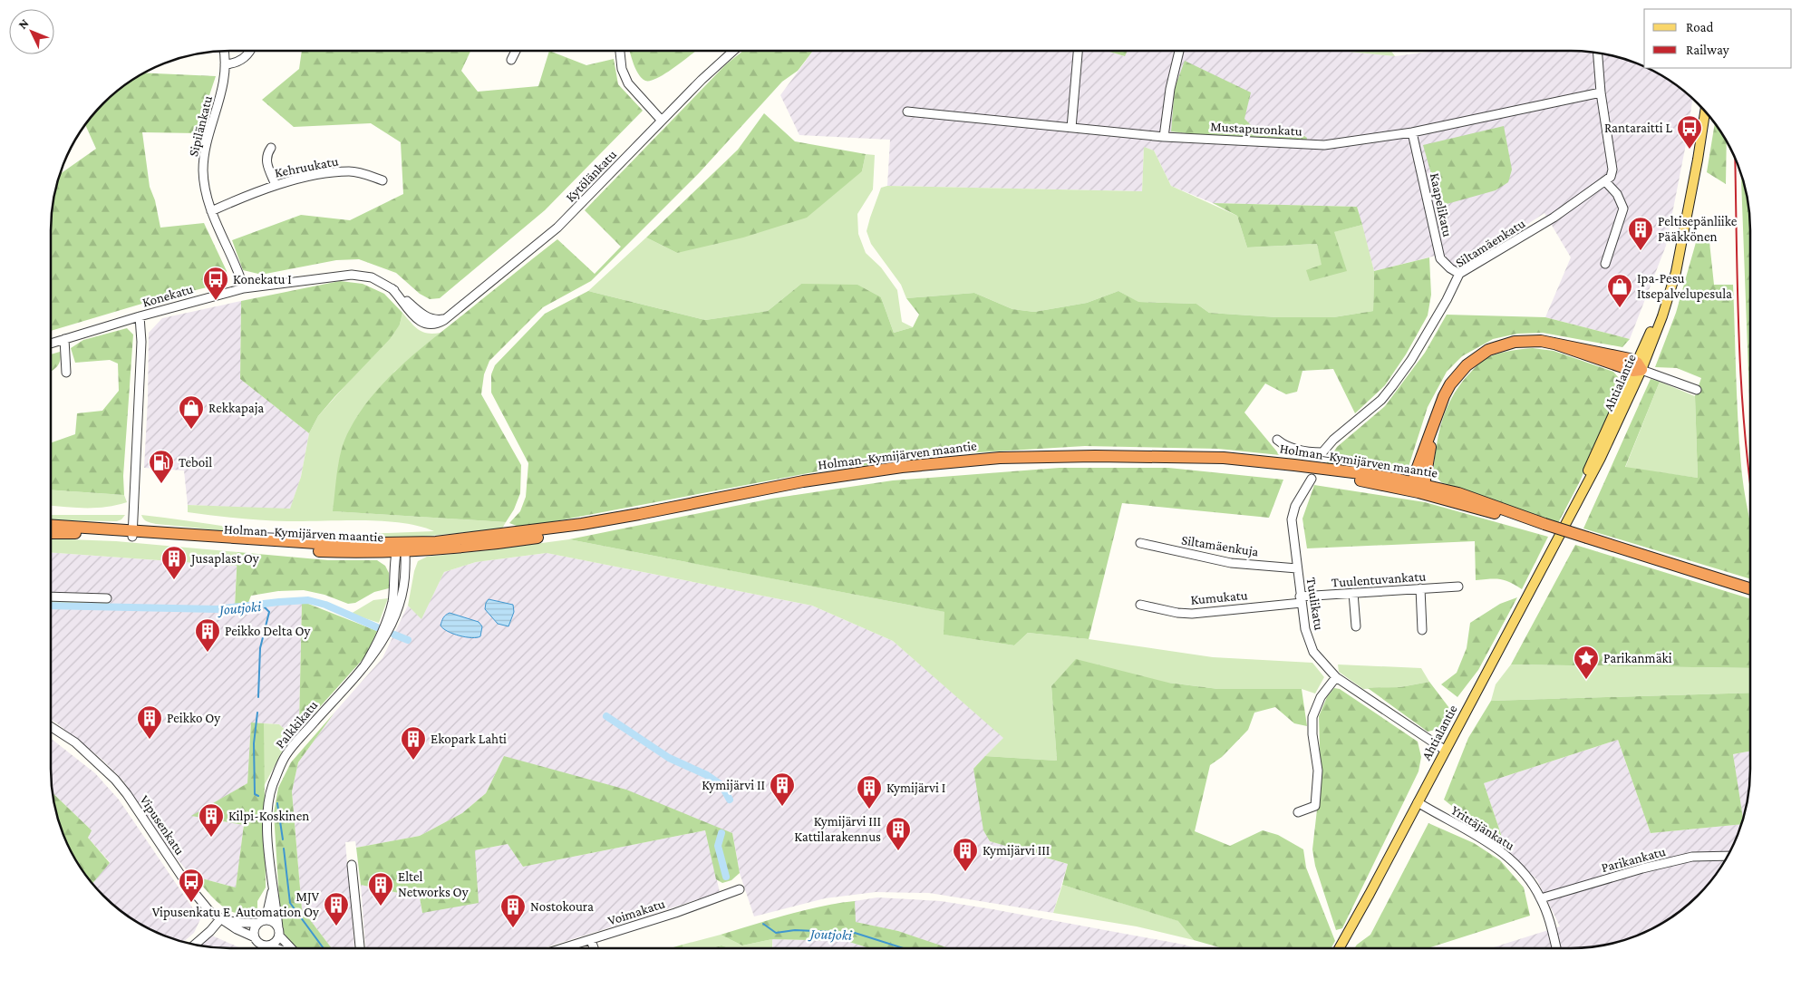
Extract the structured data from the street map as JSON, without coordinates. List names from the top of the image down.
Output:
{
  "streets": {
    "highway": ["Holman–Kymijärven maantie"],
    "main road": ["Ahtialantie"],
    "street": [
      "Sipilänkatu",
      "Mustapuronkatu",
      "Kehruukatu",
      "Kytölänkatu",
      "Kaapelikatu",
      "Siltamäenkatu",
      "Konekatu",
      "Siltamäenkuja",
      "Tuulentuvankatu",
      "Kumukatu",
      "Tuulikatu",
      "Palkkikatu",
      "Vipusenkatu",
      "Yrittäjänkatu",
      "Parikankatu",
      "Voimakatu"
    ]
  },
  "crossings": [
    ["Sipilänkatu", "Kehruukatu"],
    ["Sipilänkatu", "Konekatu"],
    ["Mustapuronkatu", "Kaapelikatu"],
    ["Kytölänkatu", "Konekatu"],
    ["Kaapelikatu", "Siltamäenkatu"],
    ["Konekatu", "Holman–Kymijärven maantie"],
    ["Ahtialantie", "Tuulikatu"],
    ["Ahtialantie", "Yrittäjänkatu"],
    ["Holman–Kymijärven maantie", "Palkkikatu"],
    ["Siltamäenkuja", "Tuulikatu"],
    ["Tuulentuvankatu", "Kumukatu"],
    ["Tuulentuvankatu", "Tuulikatu"],
    ["Kumukatu", "Tuulikatu"],
    ["Yrittäjänkatu", "Parikankatu"]
  ],
  "water": ["Joutjoki"],
  "places": {
    "bus stop": ["Rantaraitti L", "Konekatu I", "Vipusenkatu E"],
    "building": [
      "Peltisepänliike Pääkkönen",
      "Jusaplast Oy",
      "Peikko Delta Oy",
      "Peikko Oy",
      "Ekopark Lahti",
      "Kymijärvi II",
      "Kymijärvi I",
      "Kilpi-Koskinen",
      "Kymijärvi III Kattilarakennus",
      "Kymijärvi III",
      "Eltel Networks Oy",
      "MJV Automation Oy",
      "Nostokoura"
    ],
    "shop": ["Ipa-Pesu Itsepalvelupesula", "Rekkapaja"],
    "fuel station": ["Teboil"],
    "place": ["Parikanmäki"]
  },
  "legend": ["Road", "Railway"],
  "north": "top left"
}
